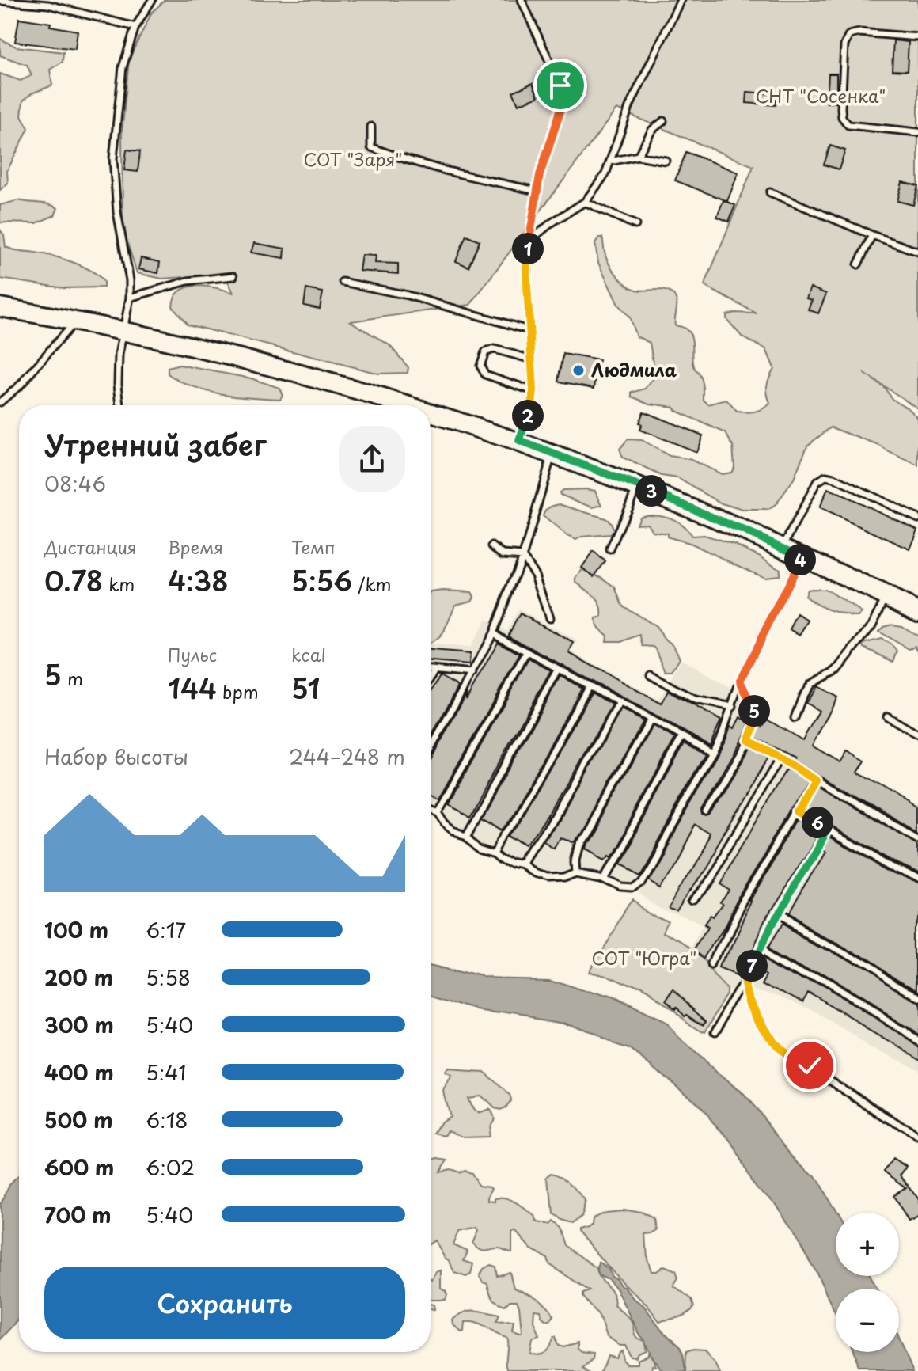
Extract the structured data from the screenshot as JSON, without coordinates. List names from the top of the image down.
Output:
{
  "parks": ["СНТ \"Сосенка\"", "СОТ \"Заря\"", "СОТ \"Югра\""],
  "places": ["Людмила"],
  "page": {
    "pins": [
      "1",
      "2",
      "3",
      "4",
      "5",
      "6",
      "7"
    ],
    "heading": ["Утренний забег", "08:46"],
    "stats": [
      ["Дистанция", "0.78 km"],
      ["Время", "4:38"],
      ["Темп", "5:56 /km"],
      ["5 m"],
      ["Пульс", "144 bpm"],
      ["kcal", "51"]
    ],
    "chart": ["Набор высоты", "244–248 m"],
    "list": [
      {
        "name": "100 m",
        "note": "6:17"
      },
      {
        "name": "200 m",
        "note": "5:58"
      },
      {
        "name": "300 m",
        "note": "5:40"
      },
      {
        "name": "400 m",
        "note": "5:41"
      },
      {
        "name": "500 m",
        "note": "6:18"
      },
      {
        "name": "600 m",
        "note": "6:02"
      },
      {
        "name": "700 m",
        "note": "5:40"
      }
    ],
    "map_buttons": ["+", "−"],
    "buttons": "Сохранить"
  }
}
